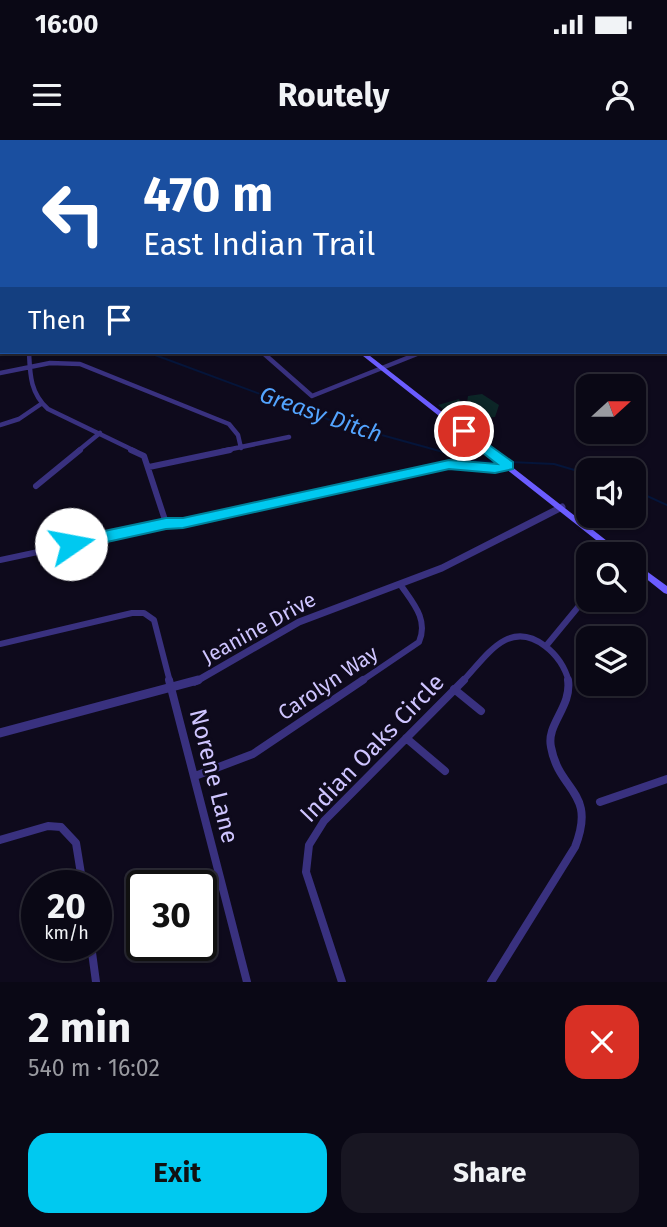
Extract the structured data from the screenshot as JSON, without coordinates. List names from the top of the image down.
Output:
{
  "streets": {
    "street": [
      "Jeanine Drive",
      "Carolyn Way",
      "Indian Oaks Circle",
      "Norene Lane"
    ]
  },
  "crossings": [
    ["Jeanine Drive", "Carolyn Way"],
    ["Jeanine Drive", "Norene Lane"],
    ["Carolyn Way", "Norene Lane"]
  ],
  "water": ["Greasy Ditch"],
  "north": "right",
  "page": {
    "status": "16:00",
    "header": "Routely",
    "turn": ["470 m", "East Indian Trail"],
    "then": "Then",
    "speed": "20 km/h",
    "limit": "30",
    "heading": ["2 min", "540 m · 16:02"],
    "buttons": ["Exit", "Share"]
  }
}
